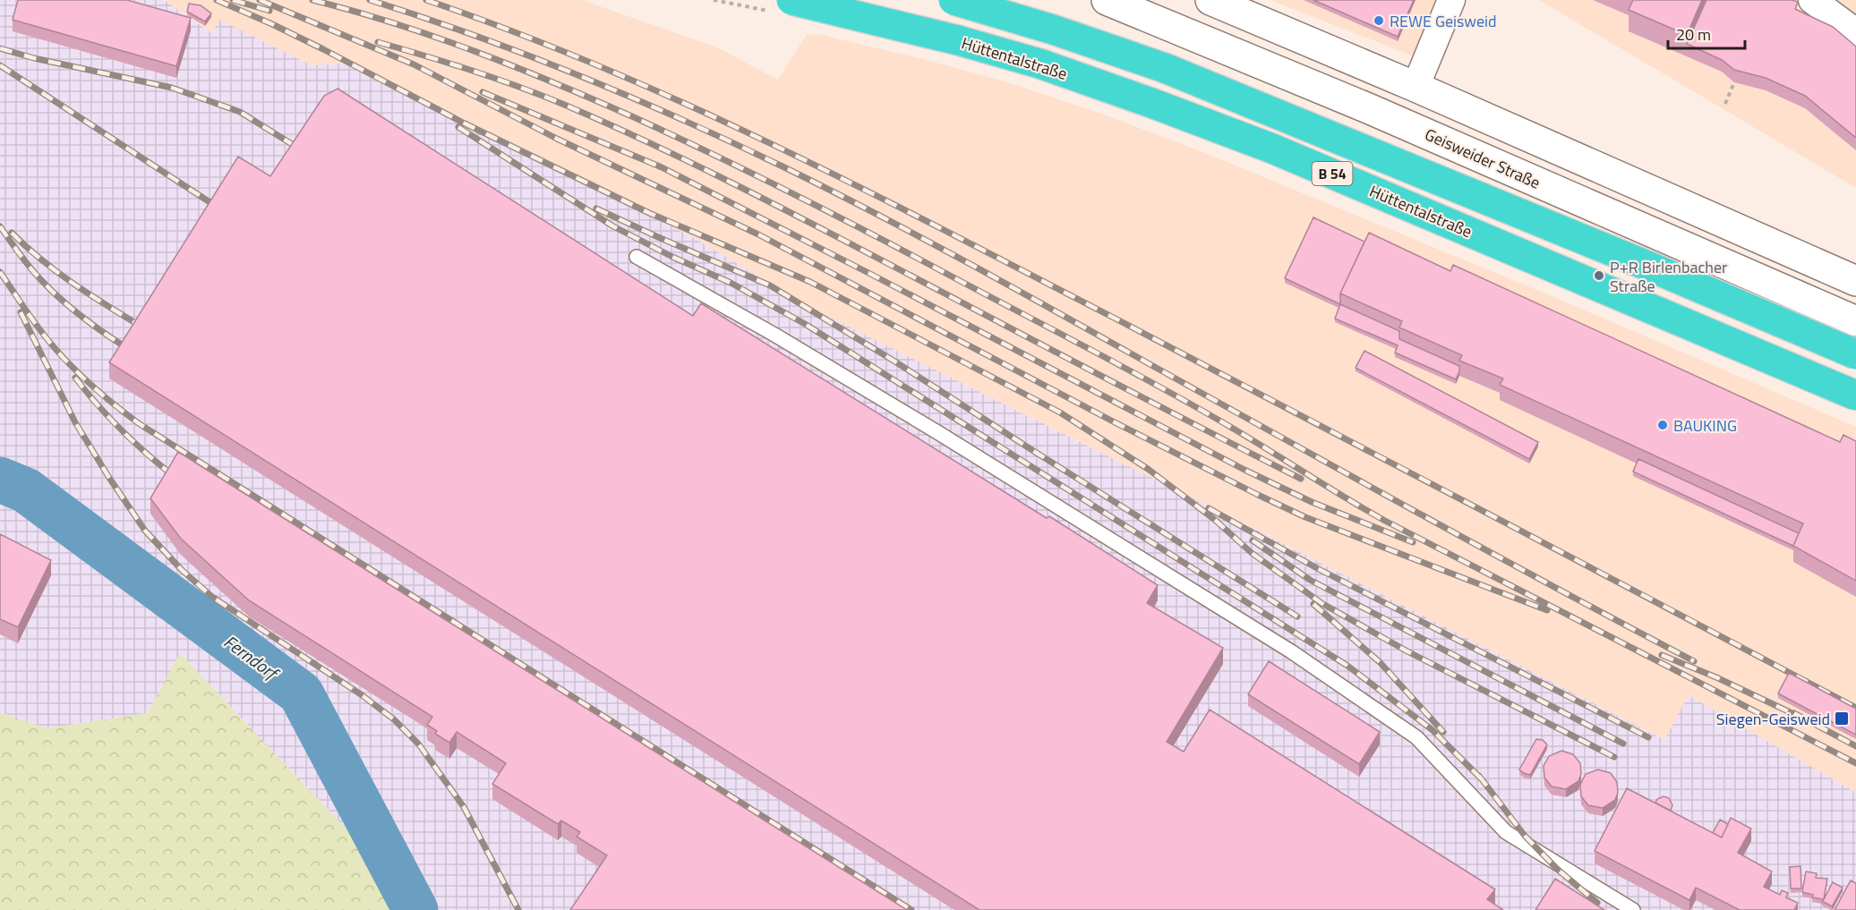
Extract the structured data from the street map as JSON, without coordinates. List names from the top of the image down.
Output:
{
  "streets": {
    "highway": ["Hüttentalstraße", "B 54"],
    "main road": ["Geisweider Straße"]
  },
  "water": ["Ferndorf"],
  "places": {
    "other": ["REWE Geisweid", "P+R Birlenbacher Straße", "BAUKING"],
    "transit": ["Siegen-Geisweid"]
  },
  "scale_bar": "20 m"
}
